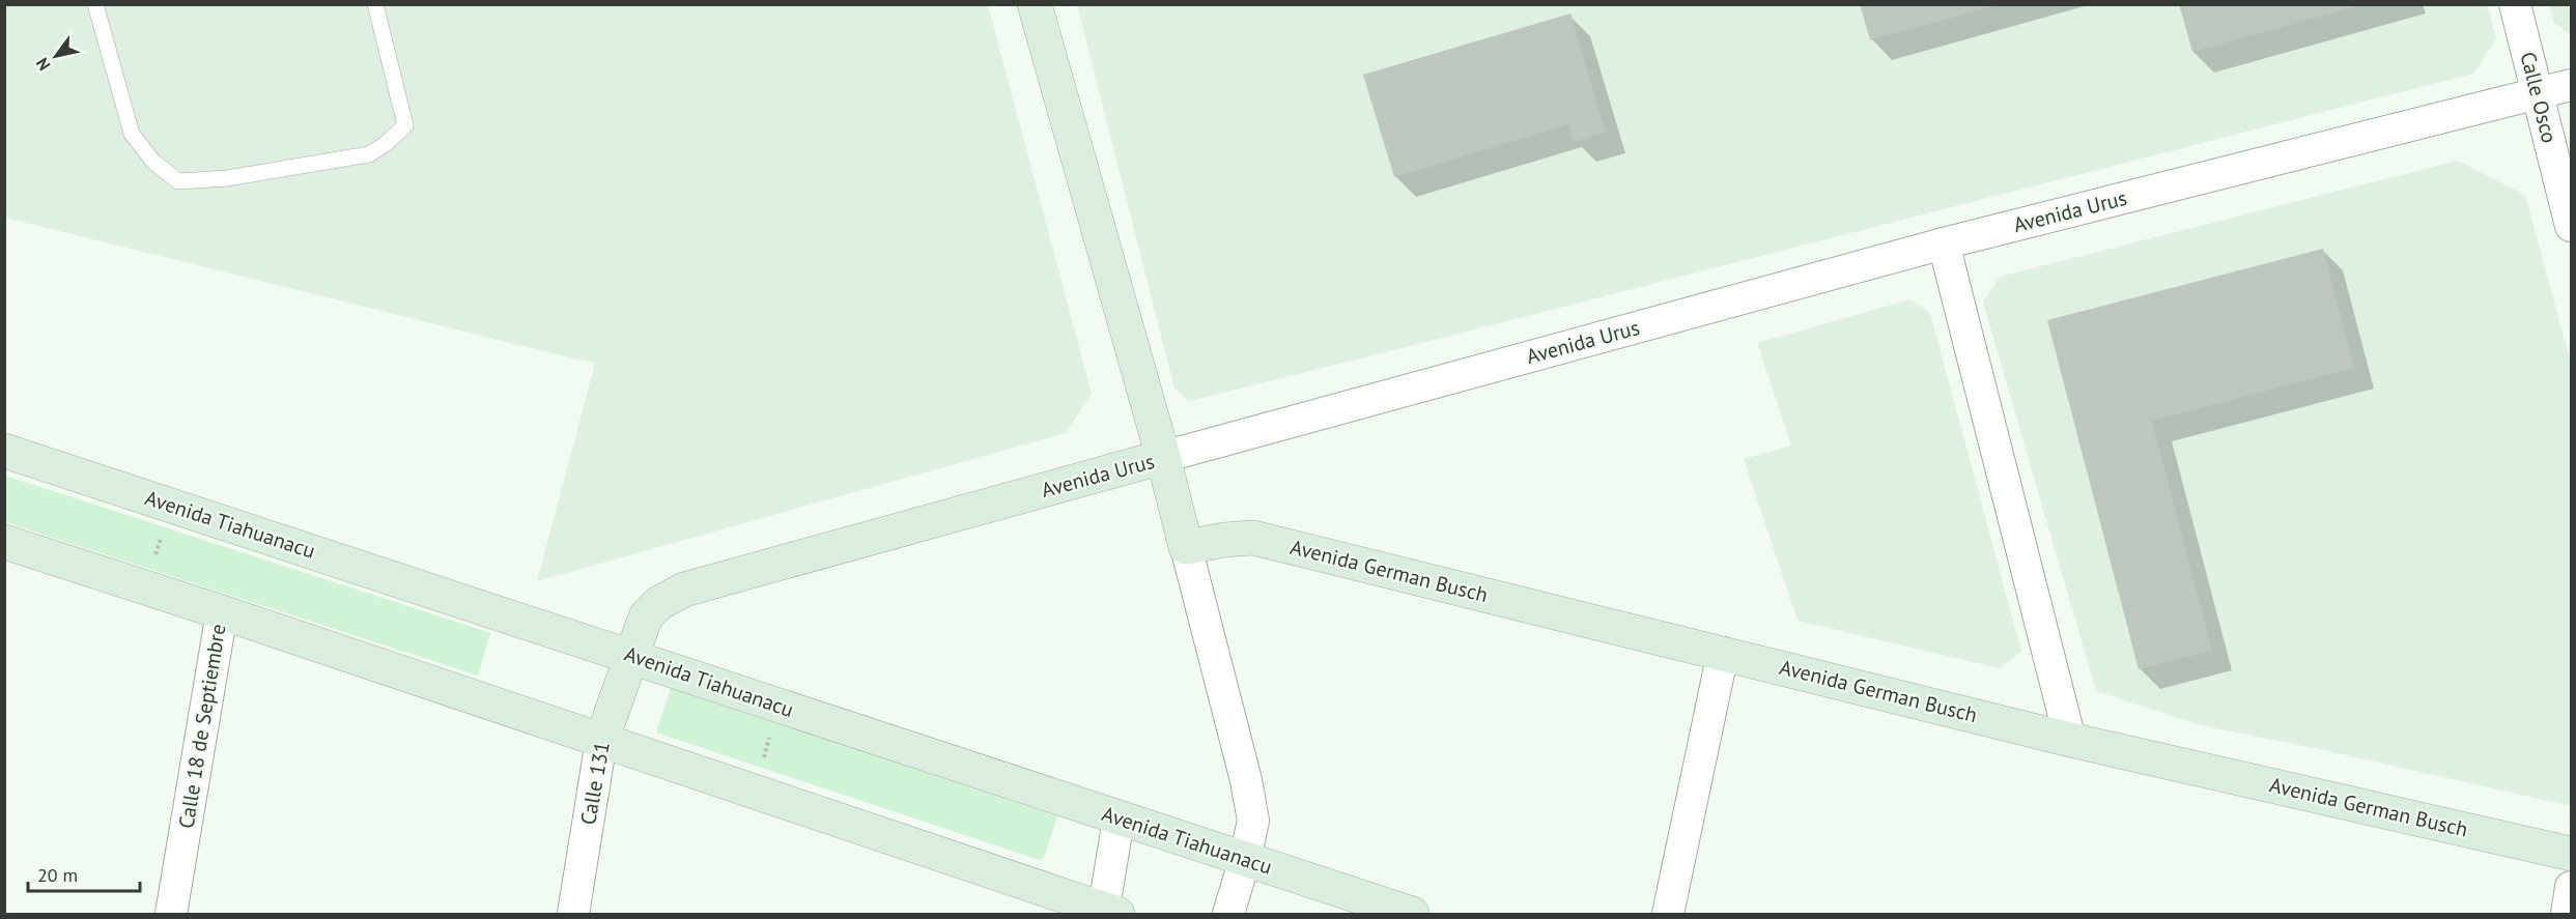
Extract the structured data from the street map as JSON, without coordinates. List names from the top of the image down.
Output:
{
  "streets": {
    "main road": [
      "Avenida Urus",
      "Avenida Tiahuanacu",
      "Avenida German Busch",
      "Calle 131"
    ],
    "street": ["Calle Osco", "Calle 18 de Septiembre"]
  },
  "crossings": [
    ["Calle Osco", "Avenida Urus"],
    ["Avenida Urus", "Avenida Tiahuanacu"],
    ["Avenida Urus", "Calle 131"],
    ["Avenida Tiahuanacu", "Calle 131"]
  ],
  "scale_bar": "20 m",
  "north": "bottom left"
}
